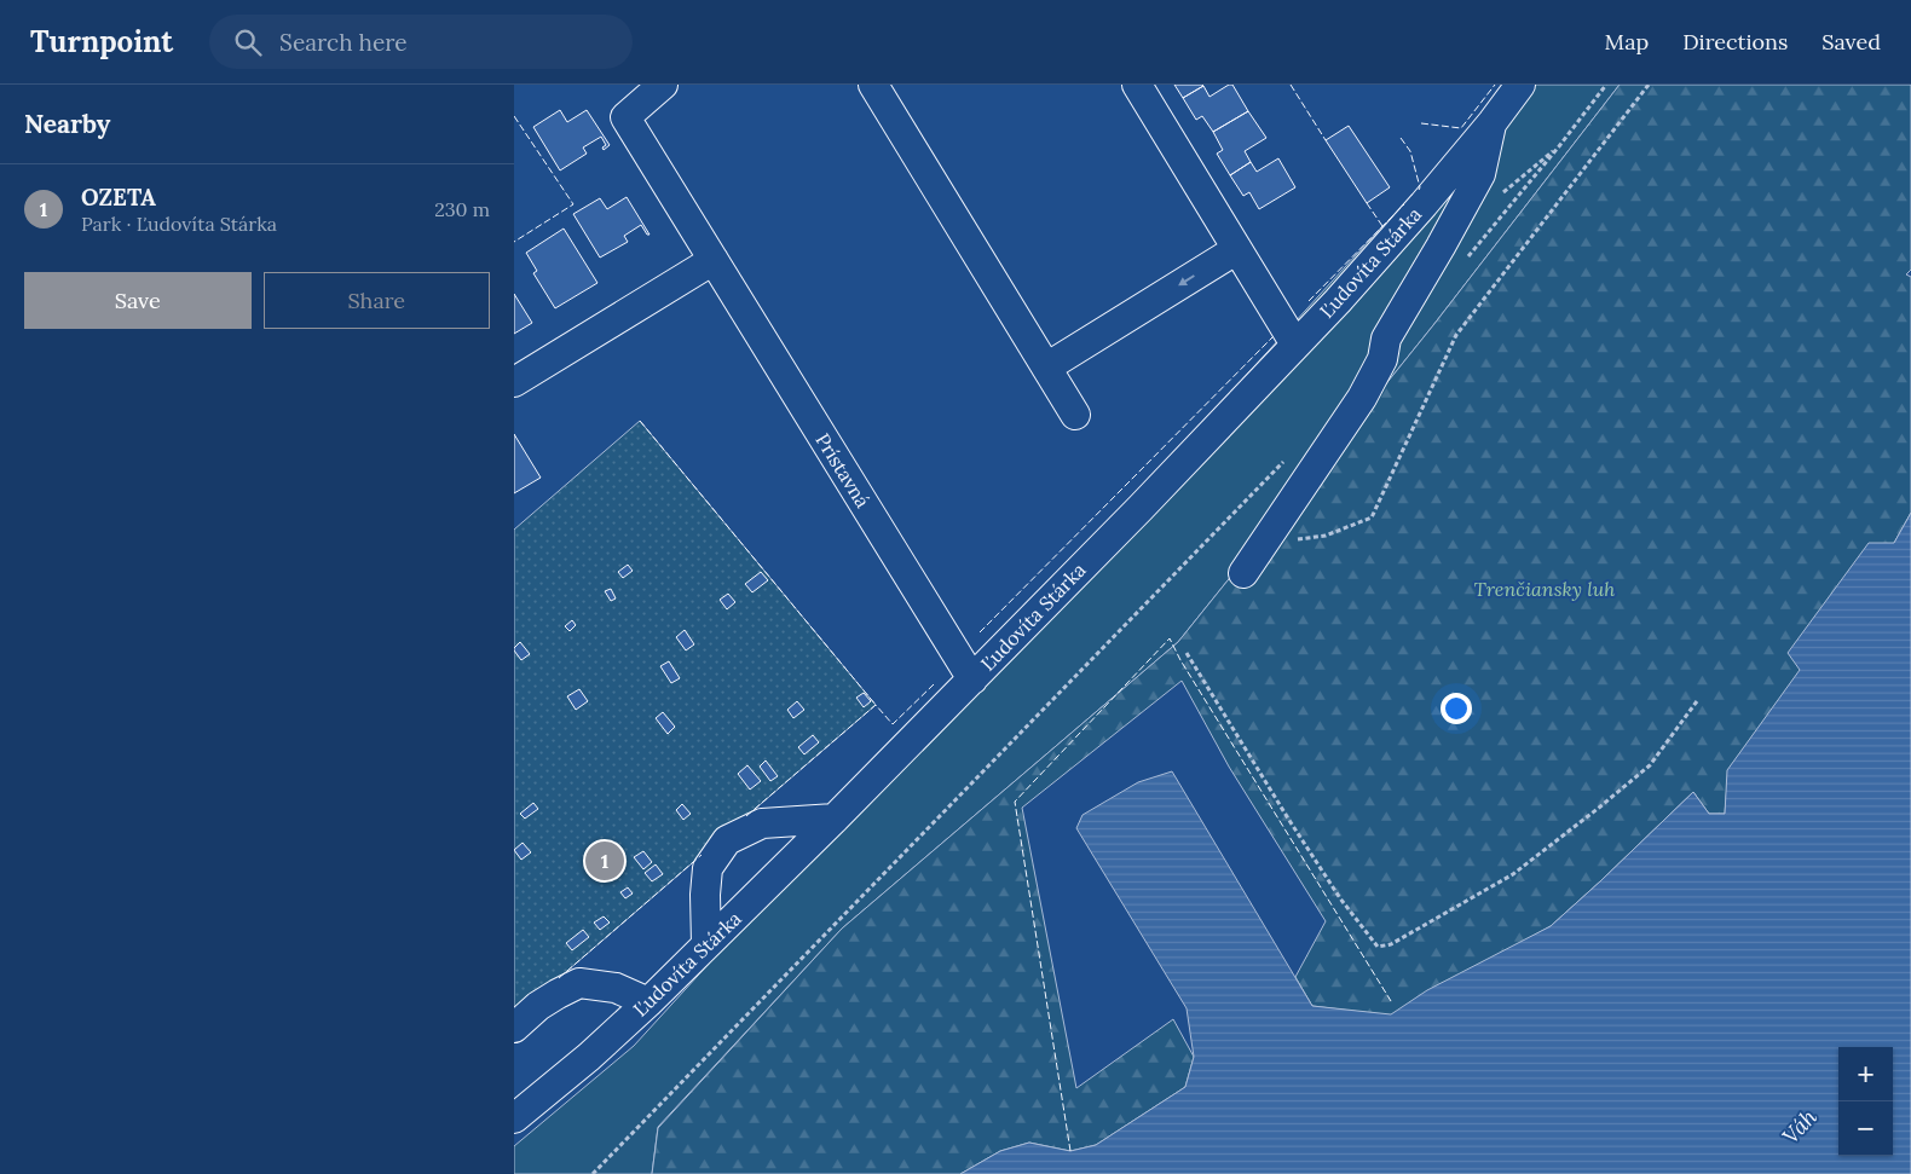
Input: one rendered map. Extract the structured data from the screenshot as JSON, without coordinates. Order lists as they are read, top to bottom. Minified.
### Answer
{"streets":{"street":["Ľudovíta Stárka","Prístavná"]},"crossings":[["Ľudovíta Stárka","Prístavná"]],"water":["Váh"],"parks":["Trenčiansky luh"],"page":{"header":"Turnpoint","search":"Search here","nav":["Map","Directions","Saved"],"heading":"Nearby","list":[{"mark":"1","name":"OZETA","note":"Park · Ľudovíta Stárka","value":"230 m"}],"buttons":["Save","Share"],"pins":"1","map_buttons":["+","−"]}}
